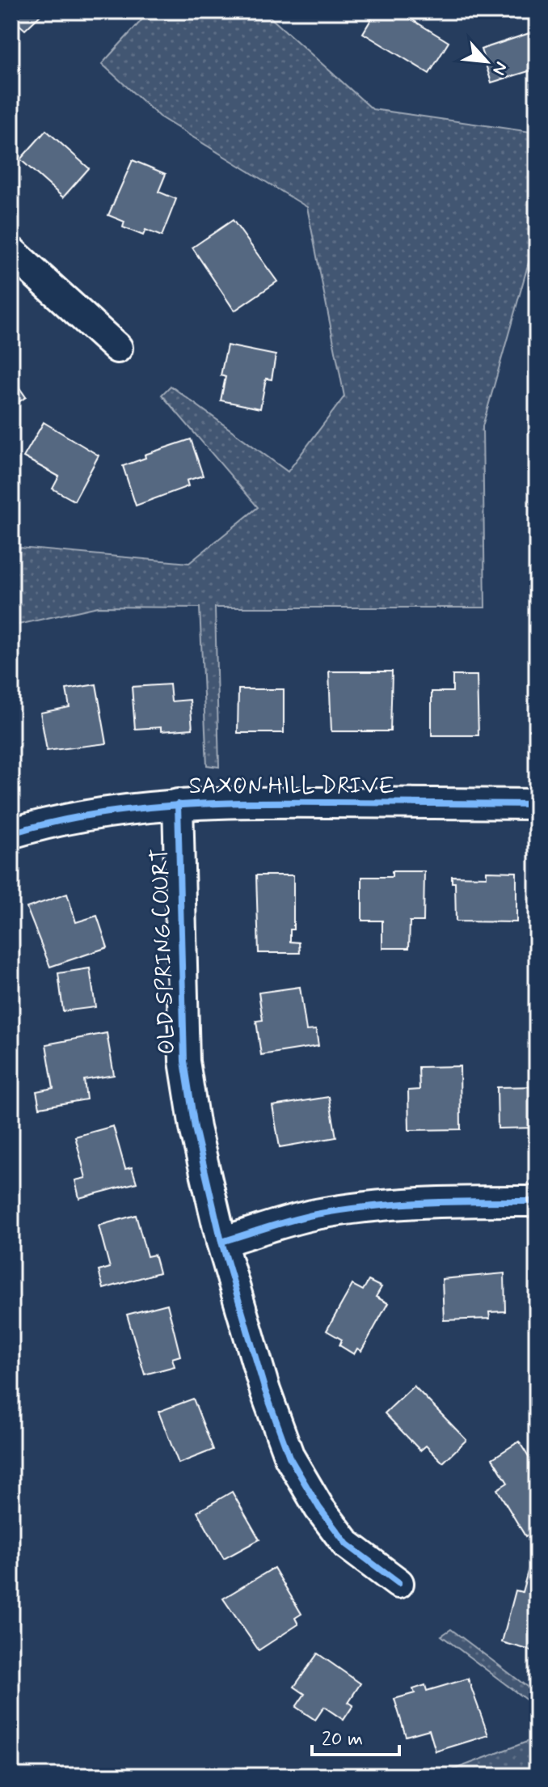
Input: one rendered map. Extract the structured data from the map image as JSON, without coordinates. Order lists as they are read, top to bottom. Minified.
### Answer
{"streets":{"street":["SAXON HILL DRIVE","OLD SPRING COURT"]},"crossings":[["SAXON HILL DRIVE","OLD SPRING COURT"]],"scale_bar":"20 m","north":"bottom right"}
